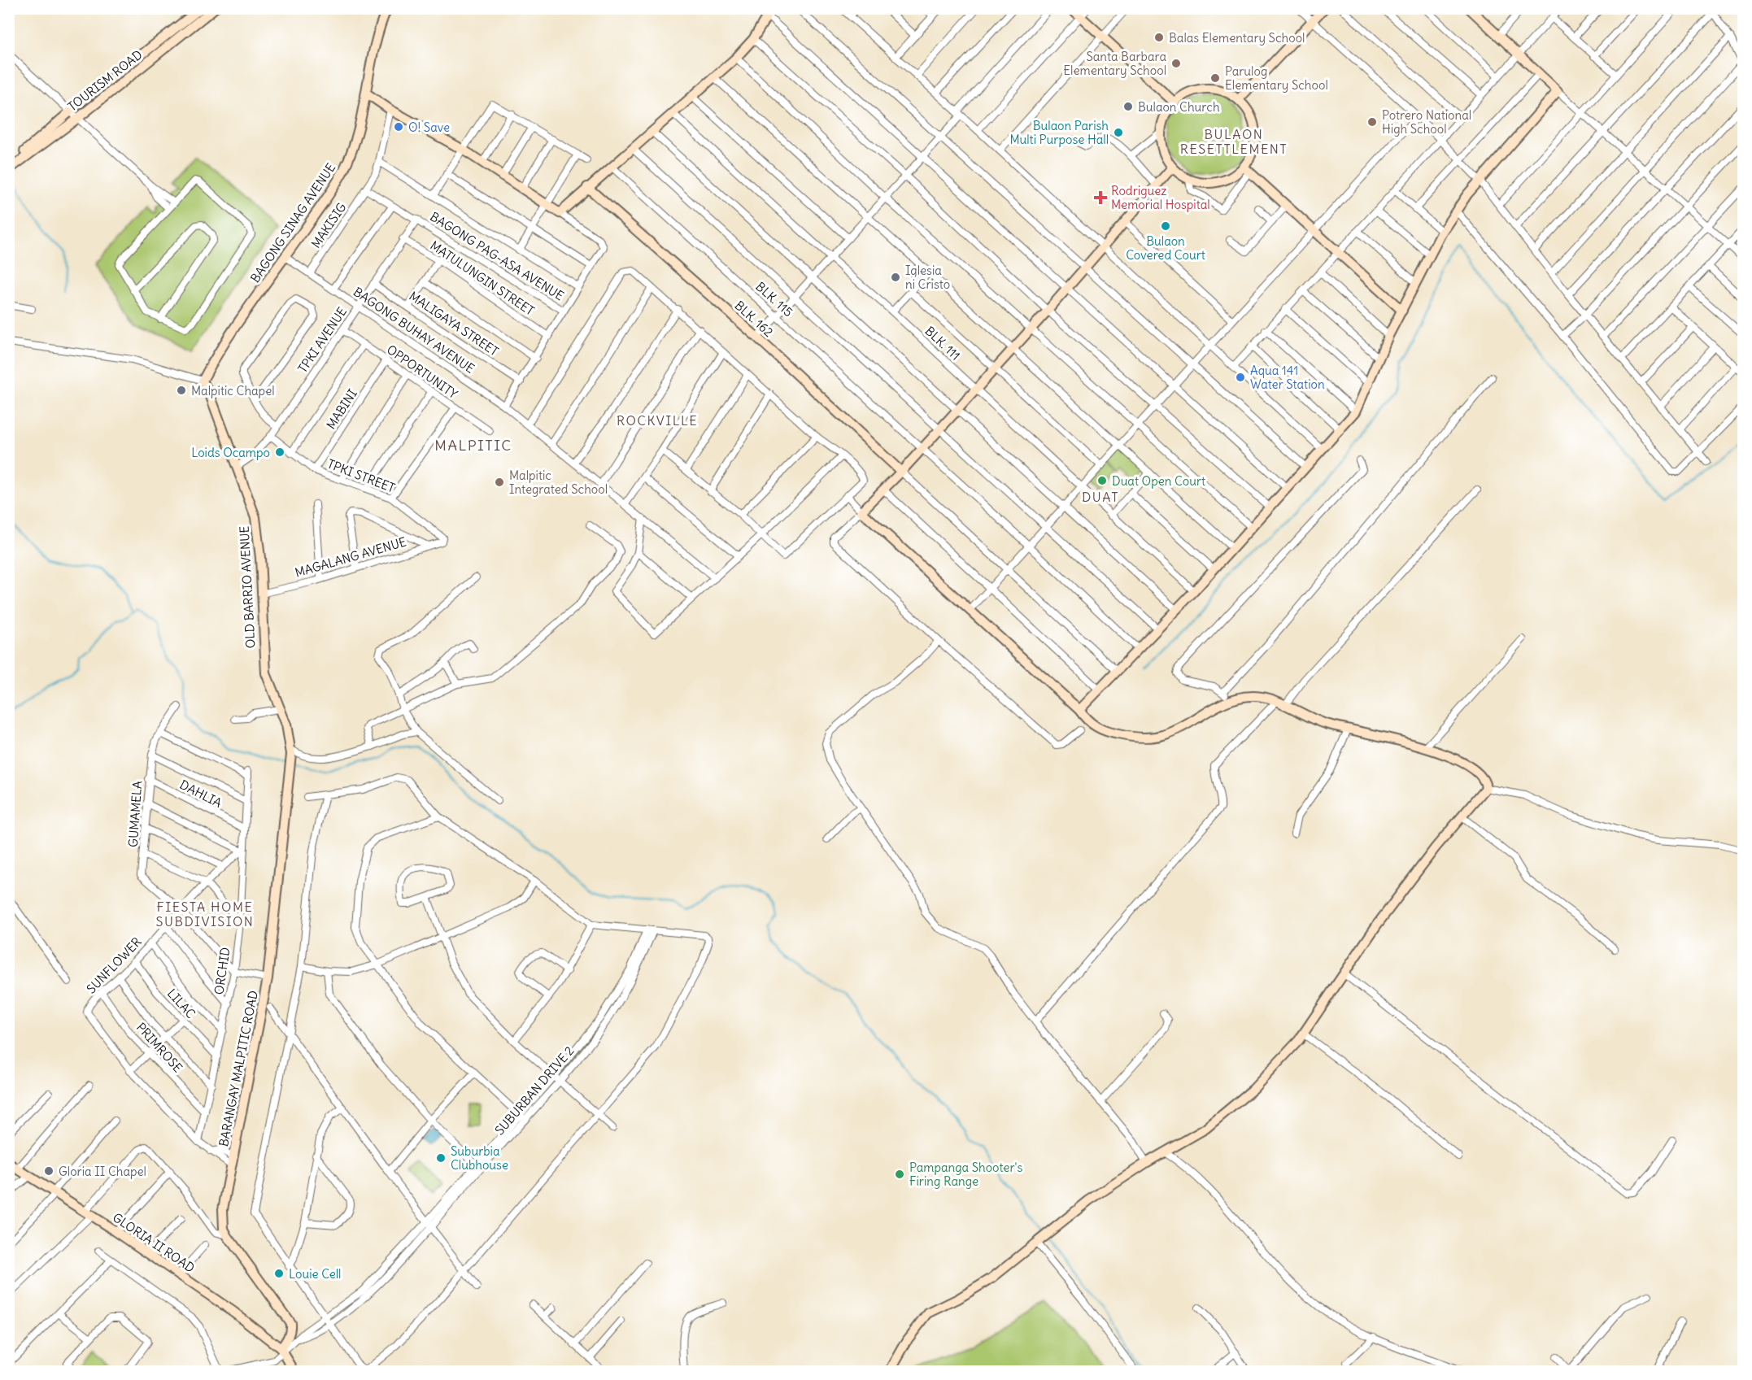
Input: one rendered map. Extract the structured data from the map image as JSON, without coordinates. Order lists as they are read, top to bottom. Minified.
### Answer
{"streets":{"street":["TOURISM ROAD","BAGONG SINAG AVENUE","MAKISIG","BAGONG PAG-ASA AVENUE","MATULUNGIN STREET","BLK. 115","BLK. 162","MALIGAYA STREET","BAGONG BUHAY AVENUE","TPKI AVENUE","BLK. 111","OPPORTUNITY","MABINI","TPKI STREET","MAGALANG AVENUE","OLD BARRIO AVENUE","DAHLIA","GUMAMELA","SUNFLOWER","ORCHID","LILAC","PRIMROSE","BARANGAY MALPITIC ROAD","SUBURBAN DRIVE 2","GLORIA II ROAD"]},"crossings":[["BAGONG SINAG AVENUE","BAGONG BUHAY AVENUE"],["BAGONG SINAG AVENUE","OLD BARRIO AVENUE"],["MAKISIG","BAGONG PAG-ASA AVENUE"],["MAKISIG","BAGONG BUHAY AVENUE"],["BAGONG PAG-ASA AVENUE","TPKI AVENUE"],["MATULUNGIN STREET","TPKI AVENUE"],["MALIGAYA STREET","TPKI AVENUE"],["BAGONG BUHAY AVENUE","TPKI AVENUE"],["TPKI AVENUE","OPPORTUNITY"],["TPKI AVENUE","TPKI STREET"],["TPKI AVENUE","OLD BARRIO AVENUE"],["OPPORTUNITY","MABINI"],["MABINI","TPKI STREET"],["TPKI STREET","MAGALANG AVENUE"],["MAGALANG AVENUE","OLD BARRIO AVENUE"],["OLD BARRIO AVENUE","BARANGAY MALPITIC ROAD"],["DAHLIA","GUMAMELA"],["DAHLIA","ORCHID"],["GUMAMELA","SUNFLOWER"],["GUMAMELA","ORCHID"],["SUNFLOWER","ORCHID"],["SUNFLOWER","LILAC"],["SUNFLOWER","PRIMROSE"],["ORCHID","LILAC"],["ORCHID","PRIMROSE"],["BARANGAY MALPITIC ROAD","SUBURBAN DRIVE 2"],["BARANGAY MALPITIC ROAD","GLORIA II ROAD"],["SUBURBAN DRIVE 2","GLORIA II ROAD"]],"districts":["BULAON RESETTLEMENT","ROCKVILLE","MALPITIC","DUAT","FIESTA HOME SUBDIVISION"],"places":{"other":["Balas Elementary School","Santa Barbara Elementary School","Parulog Elementary School","Bulaon Church","Potrero National High School","O! Save","Bulaon Parish Multi Purpose Hall","Bulaon Covered Court","Iglesia ni Cristo","Aqua 141 Water Station","Malpitic Chapel","Loids Ocampo","Duat Open Court","Malpitic Integrated School","Suburbia Clubhouse","Gloria II Chapel","Pampanga Shooter's Firing Range","Louie Cell"],"health":["Rodriguez Memorial Hospital"]}}
